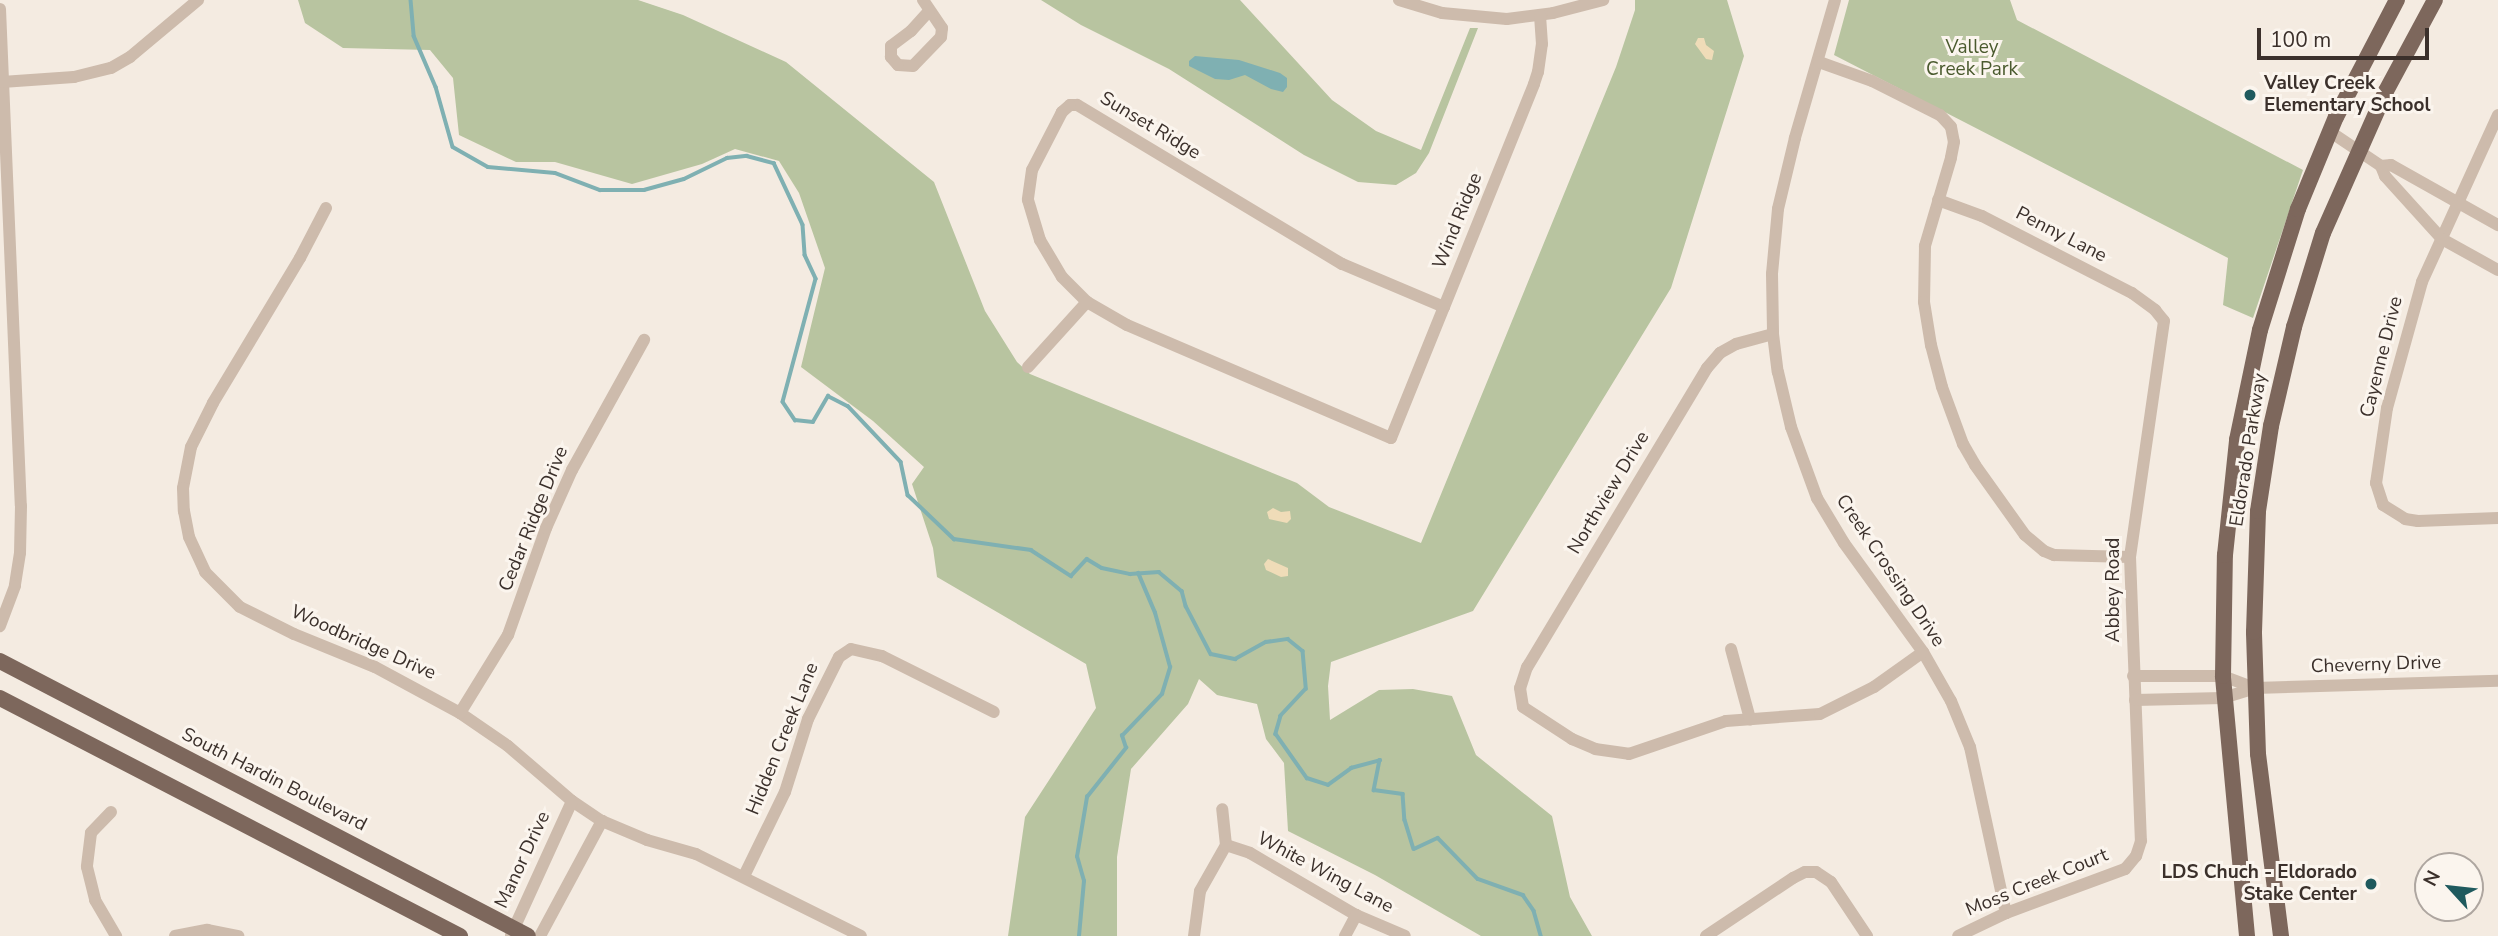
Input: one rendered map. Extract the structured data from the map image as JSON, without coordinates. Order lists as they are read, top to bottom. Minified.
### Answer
{"streets":{"main road":["Eldorado Parkway","South Hardin Boulevard"],"street":["Sunset Ridge","Wind Ridge","Penny Lane","Cayenne Drive","Northview Drive","Cedar Ridge Drive","Creek Crossing Drive","Abbey Road","Woodbridge Drive","Cheverny Drive","Hidden Creek Lane","Manor Drive","White Wing Lane","Moss Creek Court"]},"crossings":[["Sunset Ridge","Wind Ridge"],["Penny Lane","Abbey Road"],["Eldorado Parkway","Cheverny Drive"],["Northview Drive","Creek Crossing Drive"],["Cedar Ridge Drive","Woodbridge Drive"],["Creek Crossing Drive","Moss Creek Court"],["Abbey Road","Cheverny Drive"],["Abbey Road","Moss Creek Court"],["Woodbridge Drive","Hidden Creek Lane"],["Woodbridge Drive","Manor Drive"],["South Hardin Boulevard","Manor Drive"]],"parks":["Valley Creek Park"],"places":["Valley Creek Elementary School","LDS Chuch - Eldorado Stake Center"],"scale_bar":"100 m","north":"top left"}
